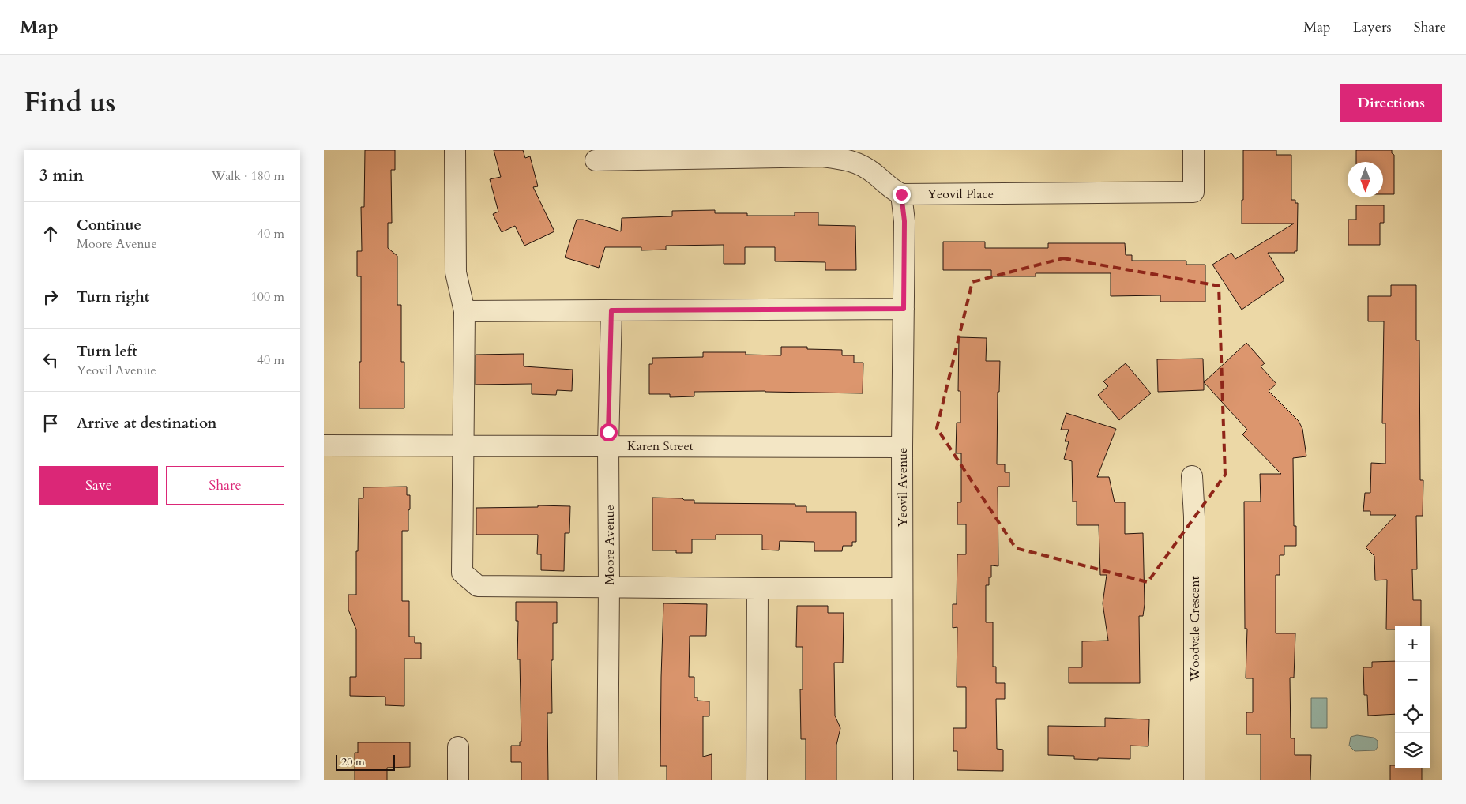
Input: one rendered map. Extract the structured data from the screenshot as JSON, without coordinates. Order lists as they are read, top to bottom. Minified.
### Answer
{"streets":{"street":["Yeovil Place","Karen Street","Yeovil Avenue","Moore Avenue","Woodvale Crescent"]},"crossings":[["Yeovil Place","Yeovil Avenue"],["Karen Street","Yeovil Avenue"],["Karen Street","Moore Avenue"]],"scale_bar":"20 m","north":"bottom","page":{"header":"Map","nav":["Map","Layers","Share"],"title":"Find us","buttons":["Directions",["Save","Share"]],"heading":["3 min","Walk · 180 m"],"list":[["Continue","Moore Avenue","40 m"],["Turn right","100 m"],["Turn left","Yeovil Avenue","40 m"],"Arrive at destination"],"map_buttons":["+","−"],"scale":"20 m"}}
